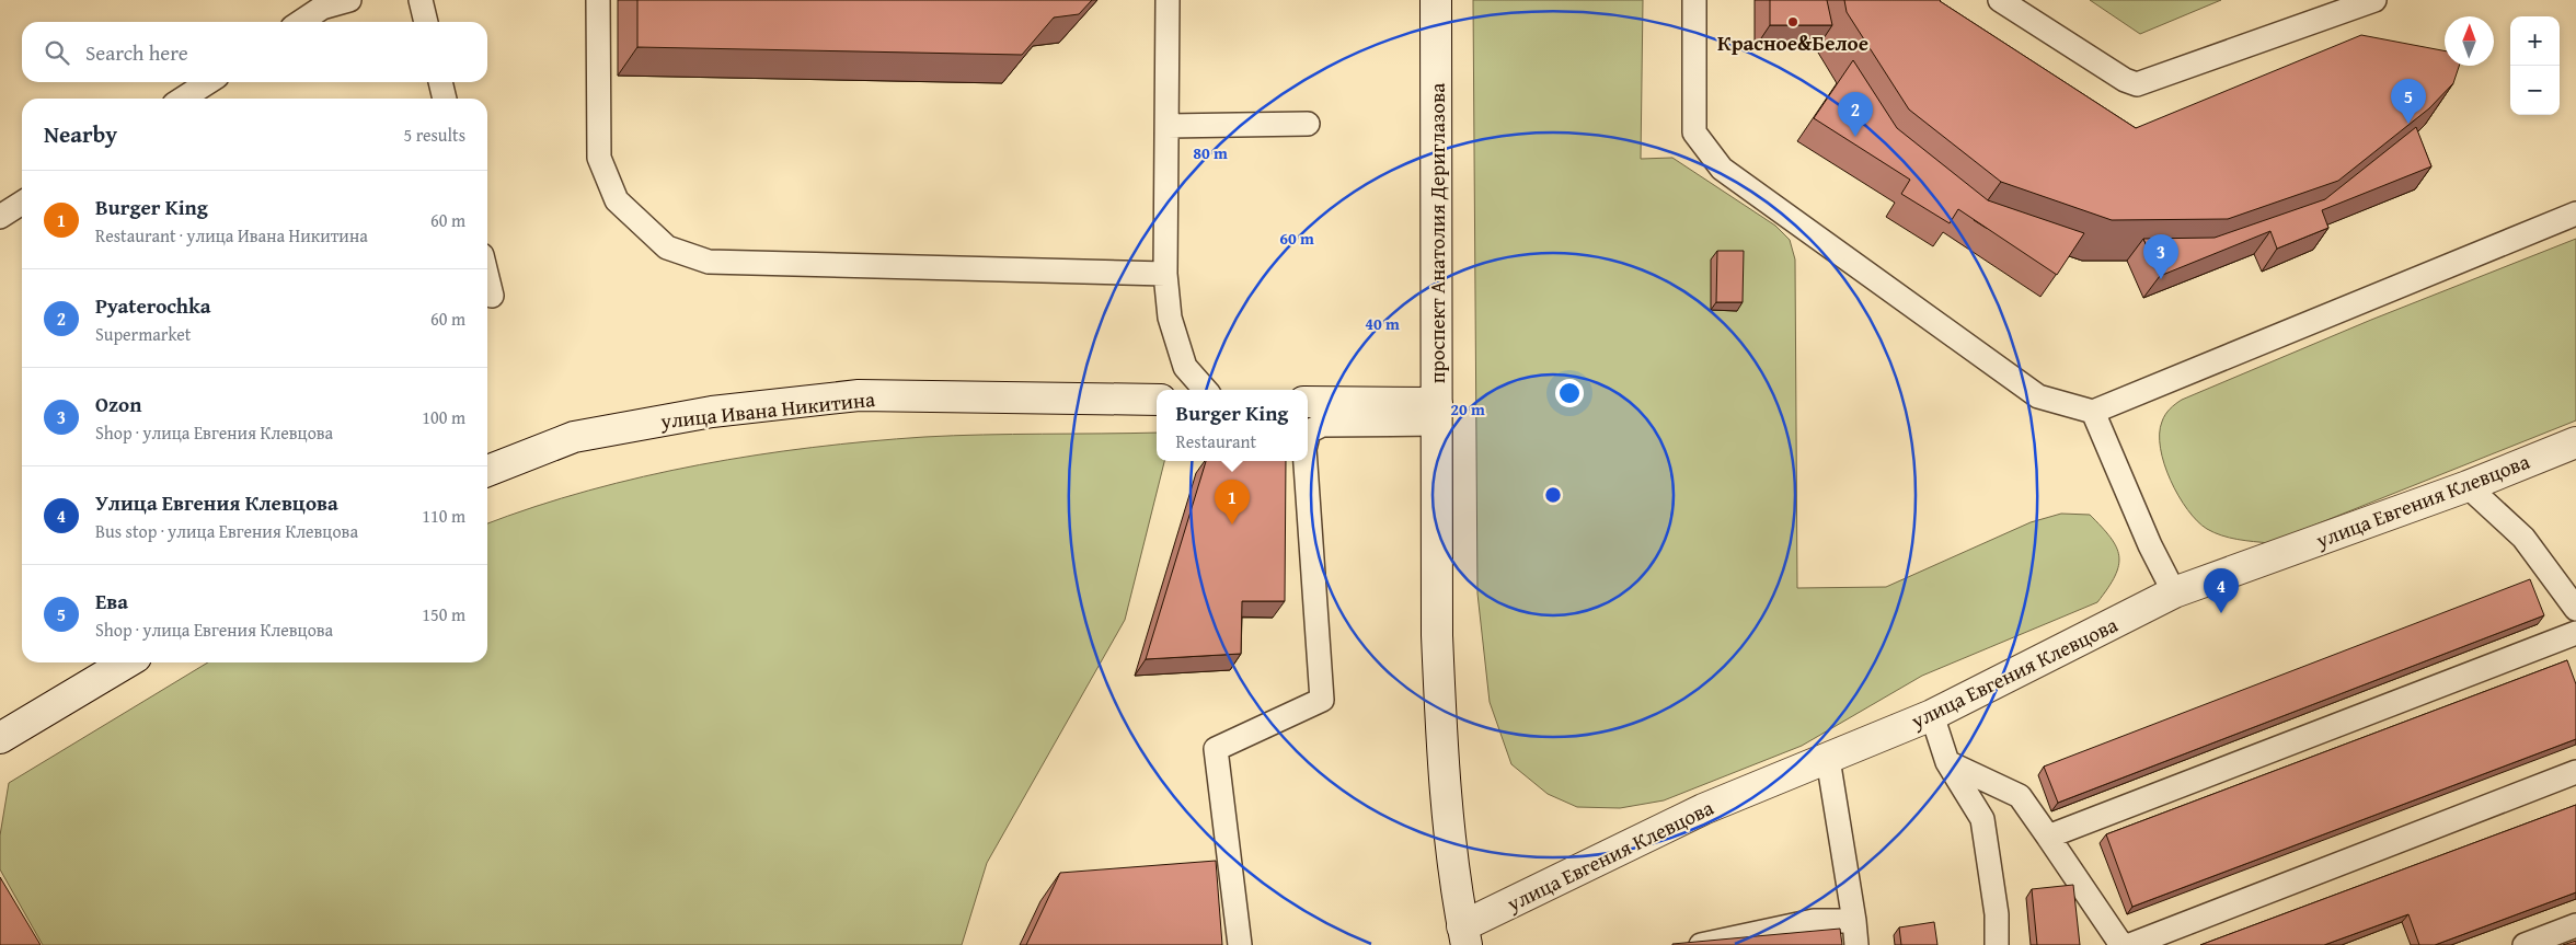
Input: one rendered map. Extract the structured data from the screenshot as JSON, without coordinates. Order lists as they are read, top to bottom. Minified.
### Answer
{"streets":{"main road":["проспект Анатолия Дериглазова","улица Ивана Никитина","улица Евгения Клевцова"]},"crossings":[["проспект Анатолия Дериглазова","улица Евгения Клевцова"]],"places":["Красное&Белое"],"north":"top","page":{"map_buttons":["+","−"],"search":"Search here","pins":["5","2","3","1","4"],"heading":["Nearby","5 results"],"list":[{"mark":"1","name":"Burger King","note":"Restaurant · улица Ивана Никитина","value":"60 m"},{"mark":"2","name":"Pyaterochka","note":"Supermarket","value":"60 m"},{"mark":"3","name":"Ozon","note":"Shop · улица Евгения Клевцова","value":"100 m"},{"mark":"4","name":"Улица Евгения Клевцова","note":"Bus stop · улица Евгения Клевцова","value":"110 m"},{"mark":"5","name":"Ева","note":"Shop · улица Евгения Клевцова","value":"150 m"}],"popup":["Burger King","Restaurant"]},"rings":["80 m","60 m","40 m","20 m"]}
